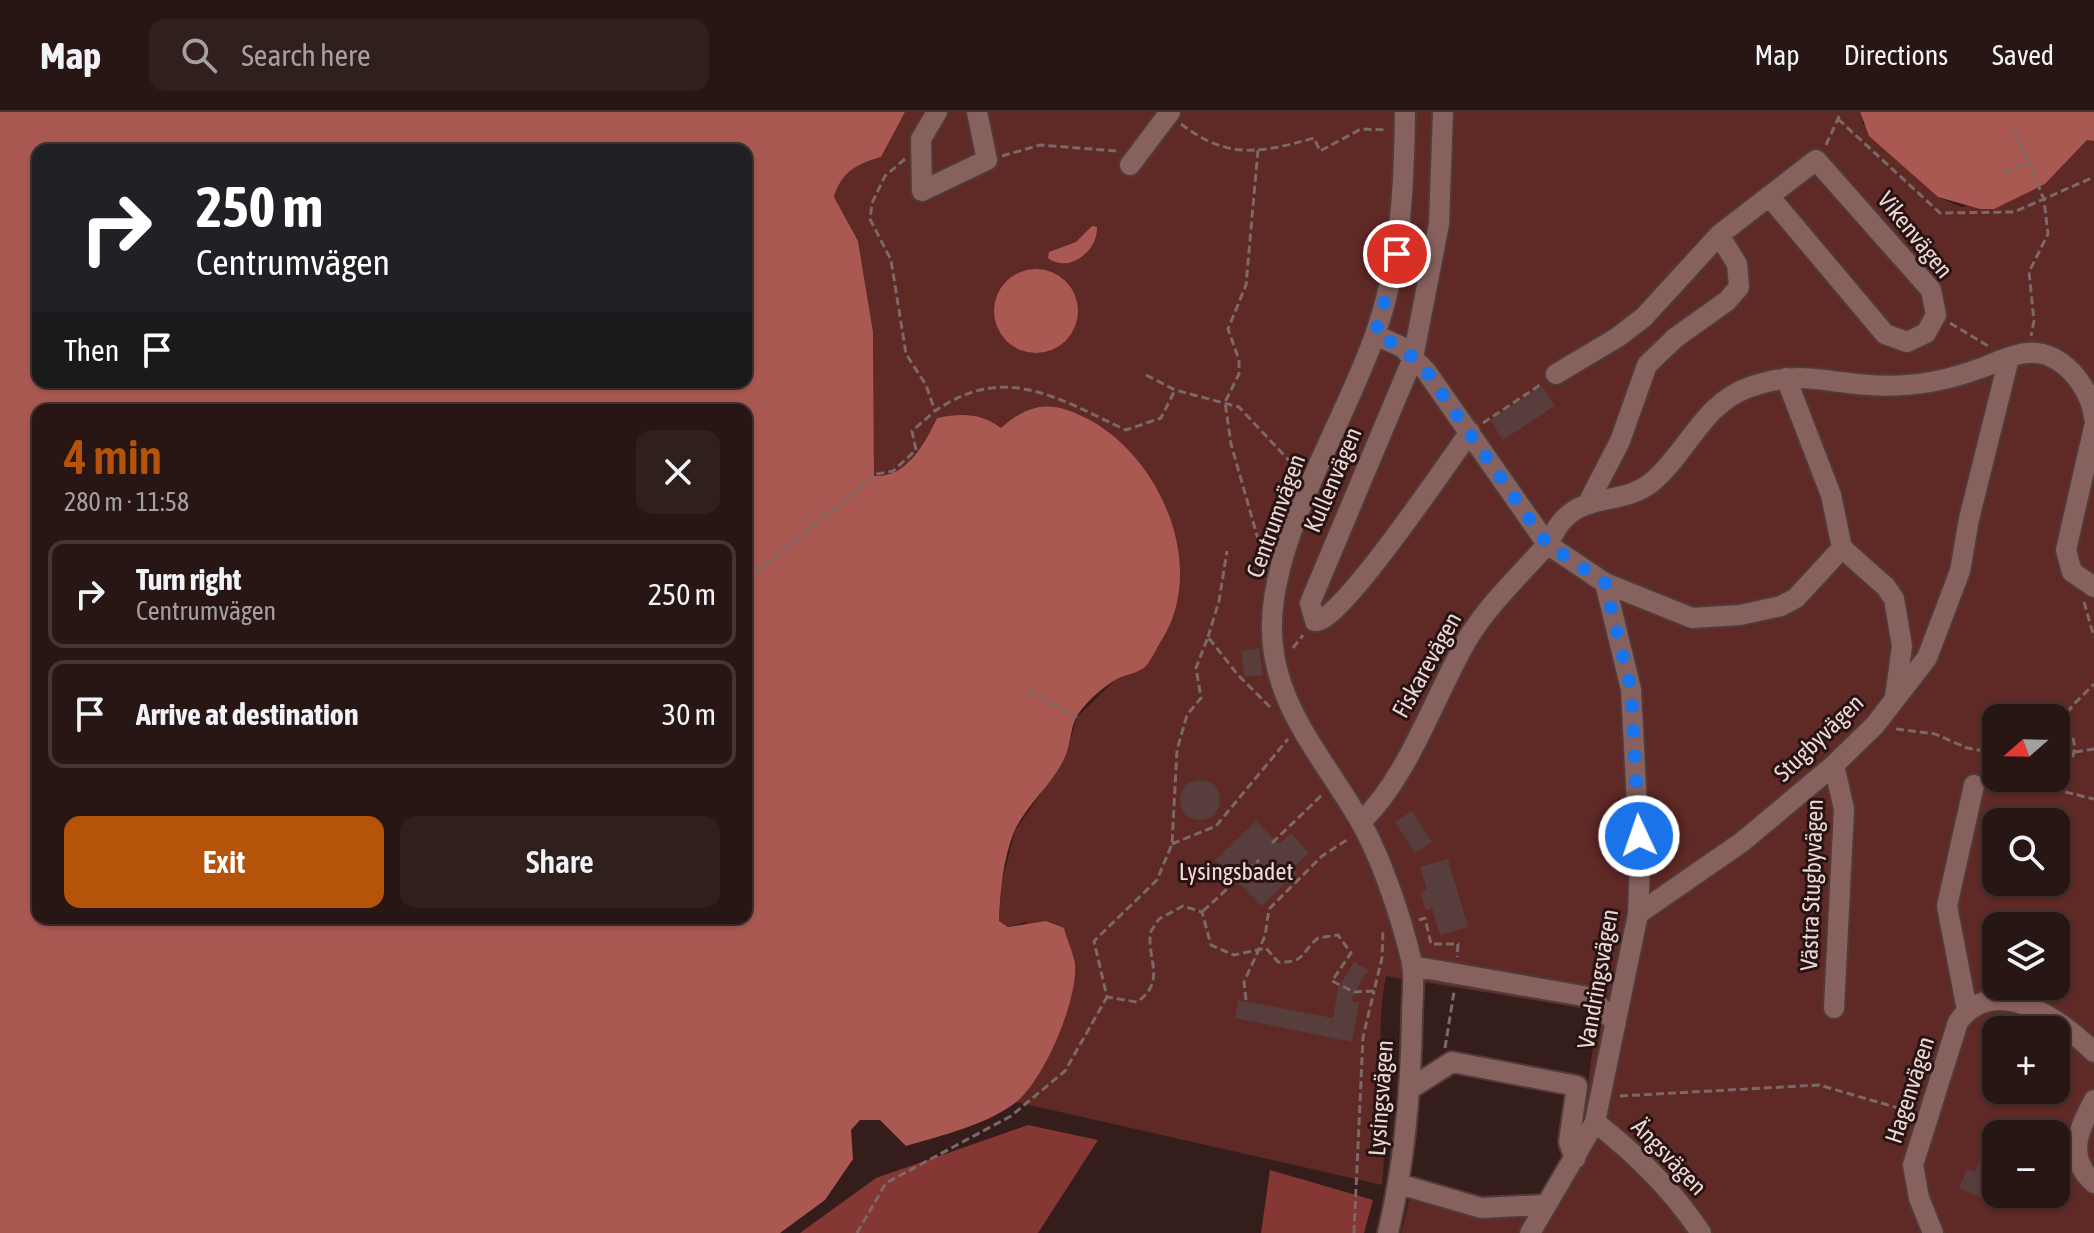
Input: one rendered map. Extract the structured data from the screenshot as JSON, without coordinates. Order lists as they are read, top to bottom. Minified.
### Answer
{"streets":{"street":["Vikenvägen","Kullenvägen","Centrumvägen","Fiskarevägen","Stugbyvägen","Västra Stugbyvägen","Vandringsvägen","Hagenvägen","Lysingsvägen","Ängsvägen"]},"crossings":[["Centrumvägen","Fiskarevägen"],["Centrumvägen","Lysingsvägen"],["Fiskarevägen","Stugbyvägen"],["Stugbyvägen","Västra Stugbyvägen"],["Stugbyvägen","Vandringsvägen"],["Vandringsvägen","Lysingsvägen"],["Vandringsvägen","Ängsvägen"]],"parks":["Lysingsbadet"],"north":"left","page":{"header":"Map","search":"Search here","nav":["Map","Directions","Saved"],"turn":["250 m","Centrumvägen"],"then":"Then","heading":["4 min","280 m · 11:58"],"list":[{"name":"Turn right","note":"Centrumvägen","value":"250 m"},{"name":"Arrive at destination","value":"30 m"}],"map_buttons":["+","−"],"buttons":["Exit","Share"]}}
